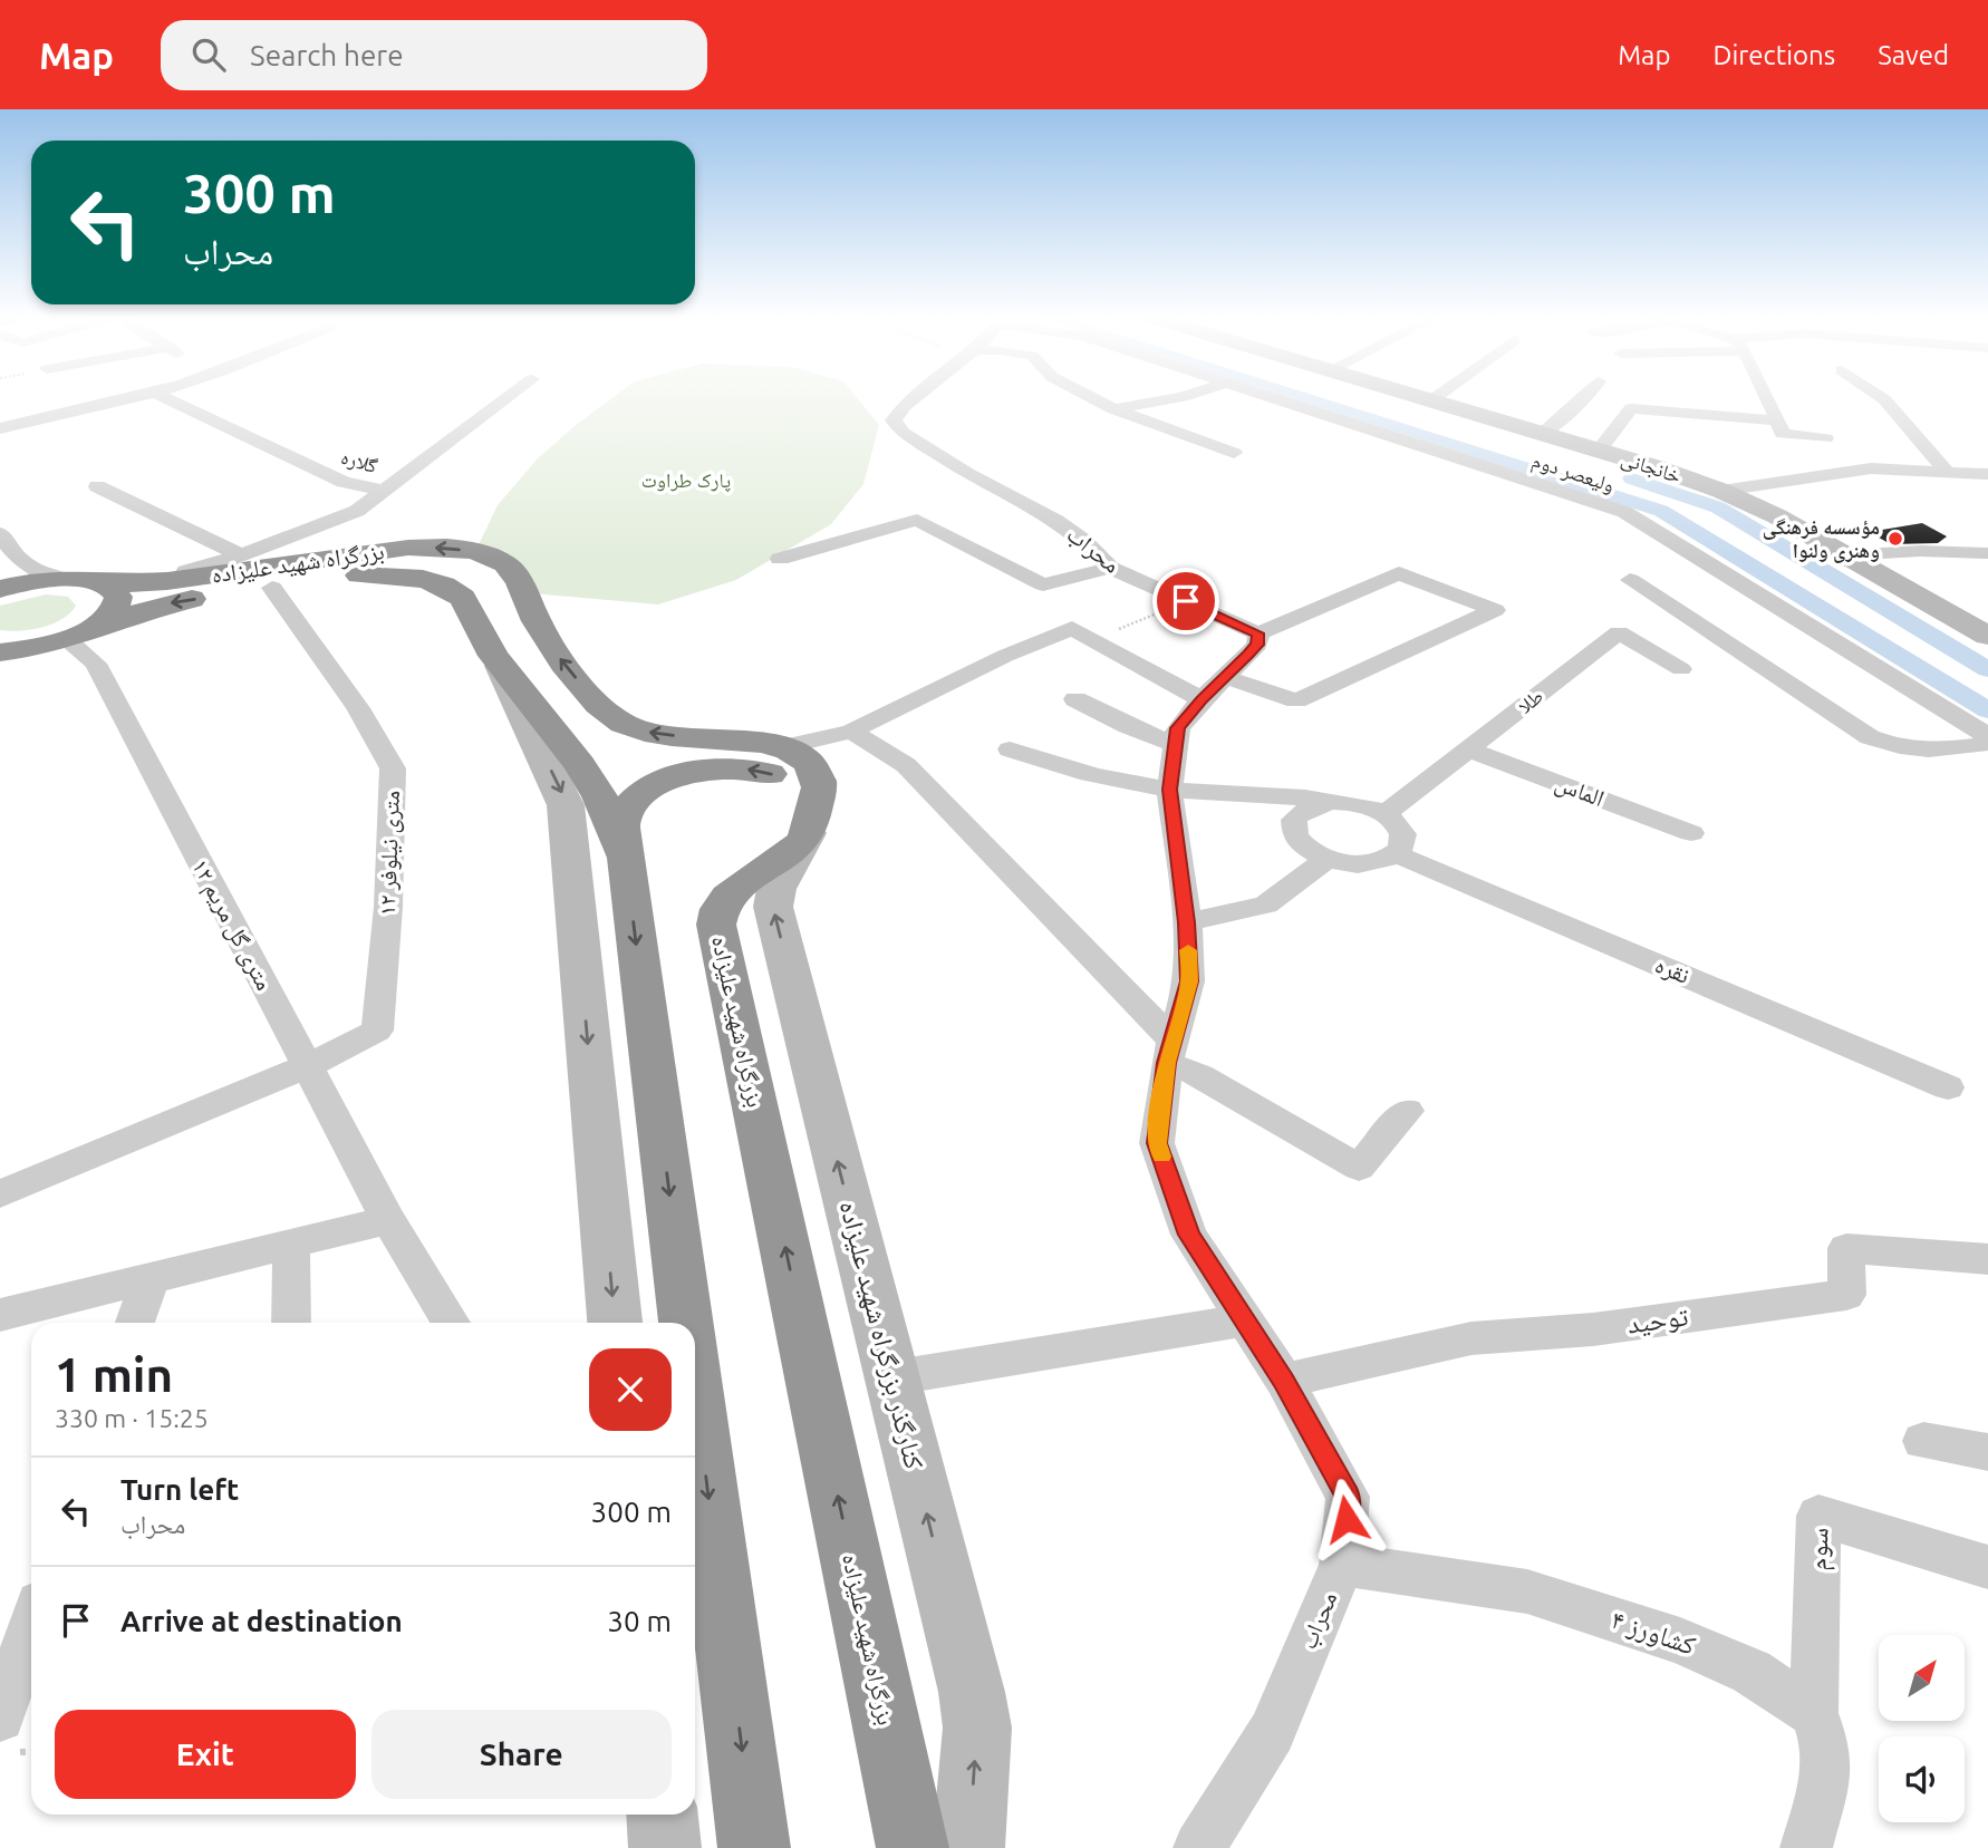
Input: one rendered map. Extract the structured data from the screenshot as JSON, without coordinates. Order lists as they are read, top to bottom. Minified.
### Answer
{"streets":{"highway":["بزرگراه شهید علیزاده"],"main road":["خانجانی","کنارگذر بزرگراه شهید علیزاده"],"street":["گلاره","ولیعصر دوم","محراب","طلا","الماس","۱۲ متری نیلوفر","۱۲ متری گل مریم","نقره","توحید","سوم","کشاورز ۴"]},"crossings":[["محراب","توحید"],["محراب","کشاورز ۴"],["بزرگراه شهید علیزاده","۱۲ متری نیلوفر"],["بزرگراه شهید علیزاده","۱۲ متری گل مریم"],["بزرگراه شهید علیزاده","کنارگذر بزرگراه شهید علیزاده"],["طلا","الماس"],["۱۲ متری نیلوفر","۱۲ متری گل مریم"],["سوم","کشاورز ۴"]],"parks":["پارک طراوت"],"places":["مؤسسه فرهنگی وهنری ولنوا"],"north":"top right","page":{"header":"Map","search":"Search here","nav":["Map","Directions","Saved"],"turn":["300 m","محراب"],"heading":["1 min","330 m · 15:25"],"list":[{"name":"Turn left","note":"محراب","value":"300 m"},{"name":"Arrive at destination","value":"30 m"}],"buttons":["Exit","Share"]}}
